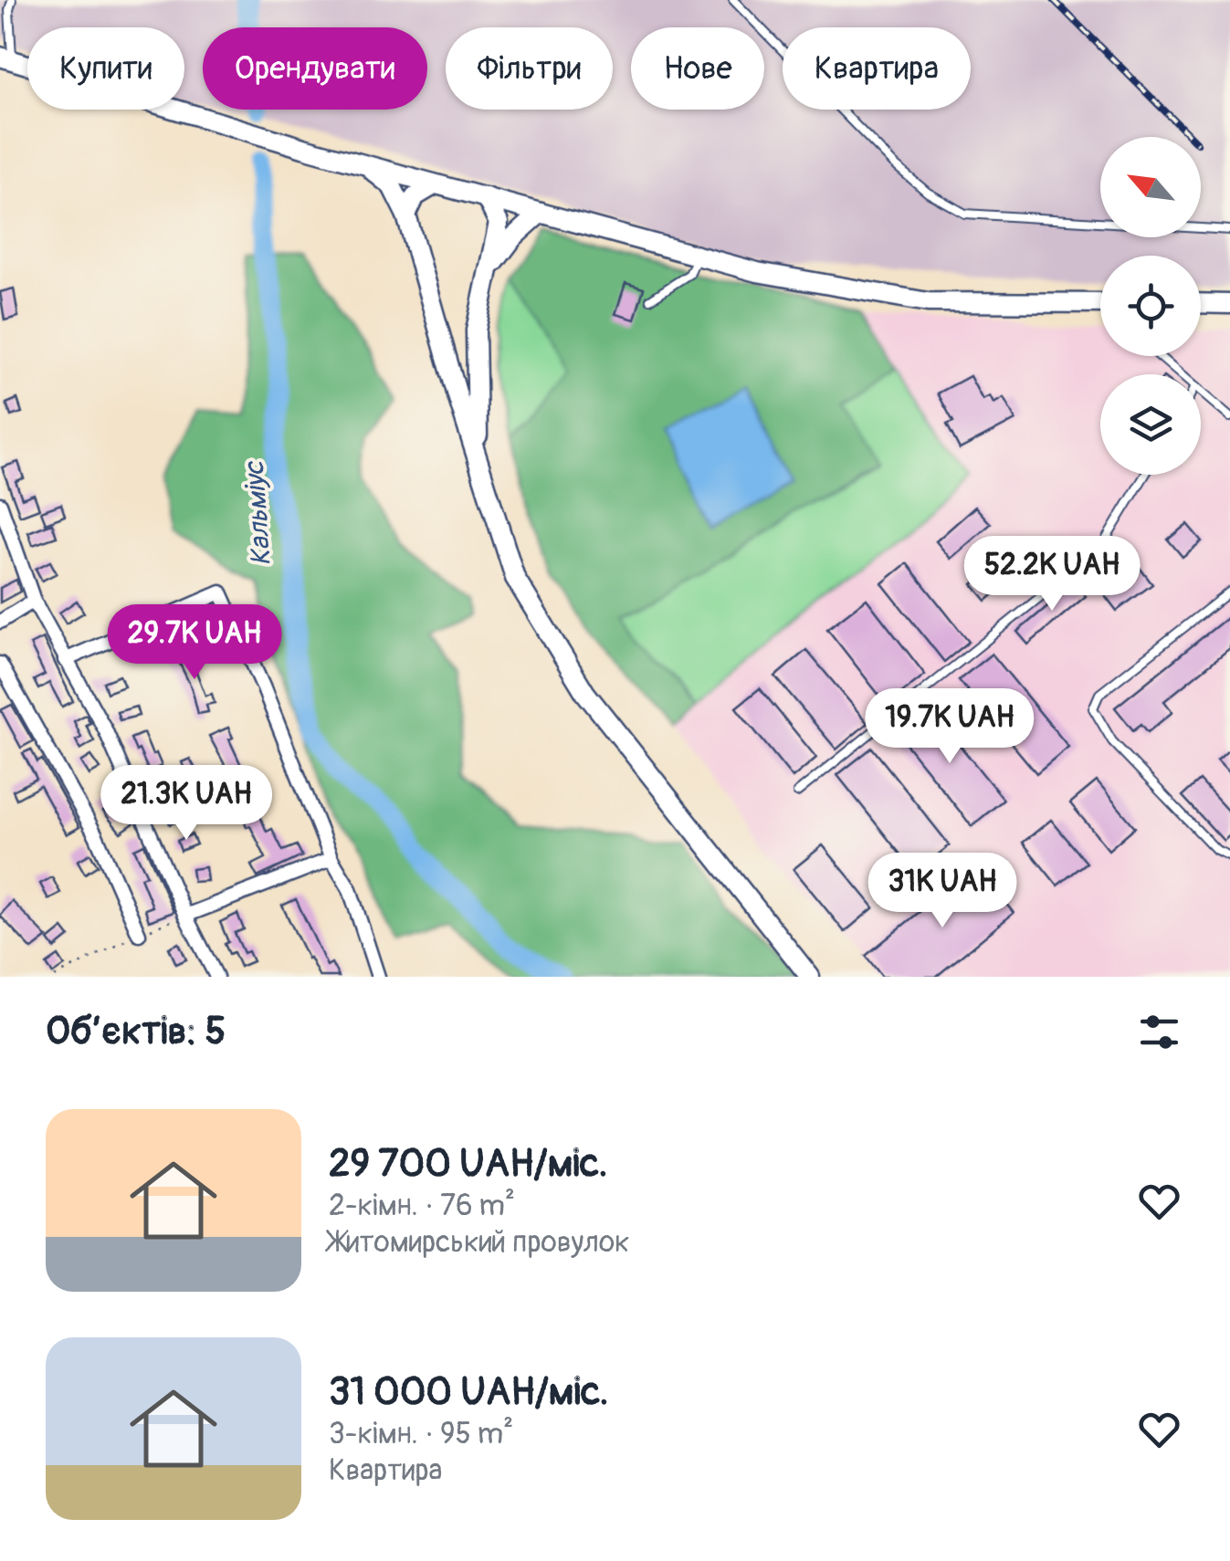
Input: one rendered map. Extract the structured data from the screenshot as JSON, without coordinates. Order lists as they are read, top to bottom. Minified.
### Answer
{"water":["Кальміус"],"north":"top left","page":{"chip":["Купити","Орендувати","Фільтри","Нове","Квартира"],"price":["52.2K UAH","29.7K UAH","19.7K UAH","21.3K UAH","31K UAH"],"heading":"Об’єктів: 5","list":[{"name":"29 700 UAH/міс.","note":"2-кімн. · 76 m² · Житомирський провулок"},{"name":"31 000 UAH/міс.","note":"3-кімн. · 95 m² · Квартира"}]}}
